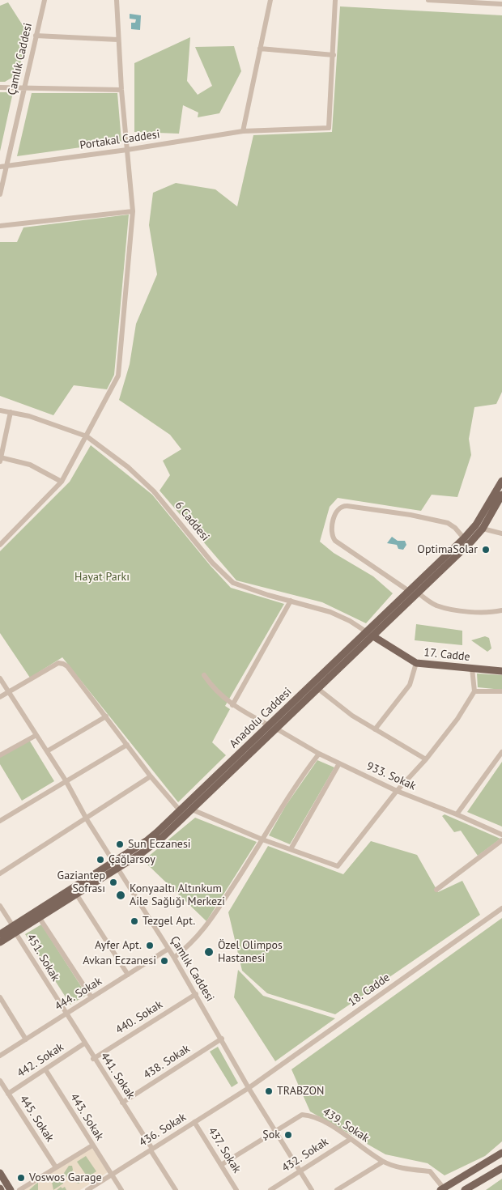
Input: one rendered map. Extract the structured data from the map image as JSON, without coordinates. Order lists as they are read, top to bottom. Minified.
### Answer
{"streets":{"main road":["17. Cadde","Anadolu Caddesi"],"street":["Çamlık Caddesi","Portakal Caddesi","6 Caddesi","933. Sokak","451. Sokak","18. Cadde","444. Sokak","440. Sokak","442. Sokak","438. Sokak","441. Sokak","443. Sokak","445. Sokak","439. Sokak","436. Sokak","437. Sokak","432. Sokak"]},"crossings":[["Çamlık Caddesi","Portakal Caddesi"],["Çamlık Caddesi","Anadolu Caddesi"],["Çamlık Caddesi","18. Cadde"],["Çamlık Caddesi","444. Sokak"],["Çamlık Caddesi","440. Sokak"],["Çamlık Caddesi","438. Sokak"],["Çamlık Caddesi","439. Sokak"],["Çamlık Caddesi","436. Sokak"],["Çamlık Caddesi","432. Sokak"],["6 Caddesi","17. Cadde"],["6 Caddesi","Anadolu Caddesi"],["17. Cadde","Anadolu Caddesi"],["Anadolu Caddesi","933. Sokak"],["Anadolu Caddesi","451. Sokak"],["451. Sokak","444. Sokak"],["451. Sokak","441. Sokak"],["18. Cadde","436. Sokak"],["444. Sokak","441. Sokak"],["440. Sokak","441. Sokak"],["442. Sokak","441. Sokak"],["442. Sokak","443. Sokak"],["442. Sokak","445. Sokak"],["438. Sokak","441. Sokak"],["441. Sokak","436. Sokak"],["443. Sokak","436. Sokak"],["439. Sokak","437. Sokak"],["439. Sokak","432. Sokak"],["436. Sokak","437. Sokak"]],"parks":["Hayat Parkı"],"places":["OptimaSolar","Sun Eczanesi","Çağlarsoy","Gaziantep Sofrası","Konyaaltı Altınkum Aile Sağlığı Merkezi","Tezgel Apt.","Ayfer Apt.","Özel Olimpos Hastanesi","Avkan Eczanesi","TRABZON","Şok","Voswos Garage"]}
